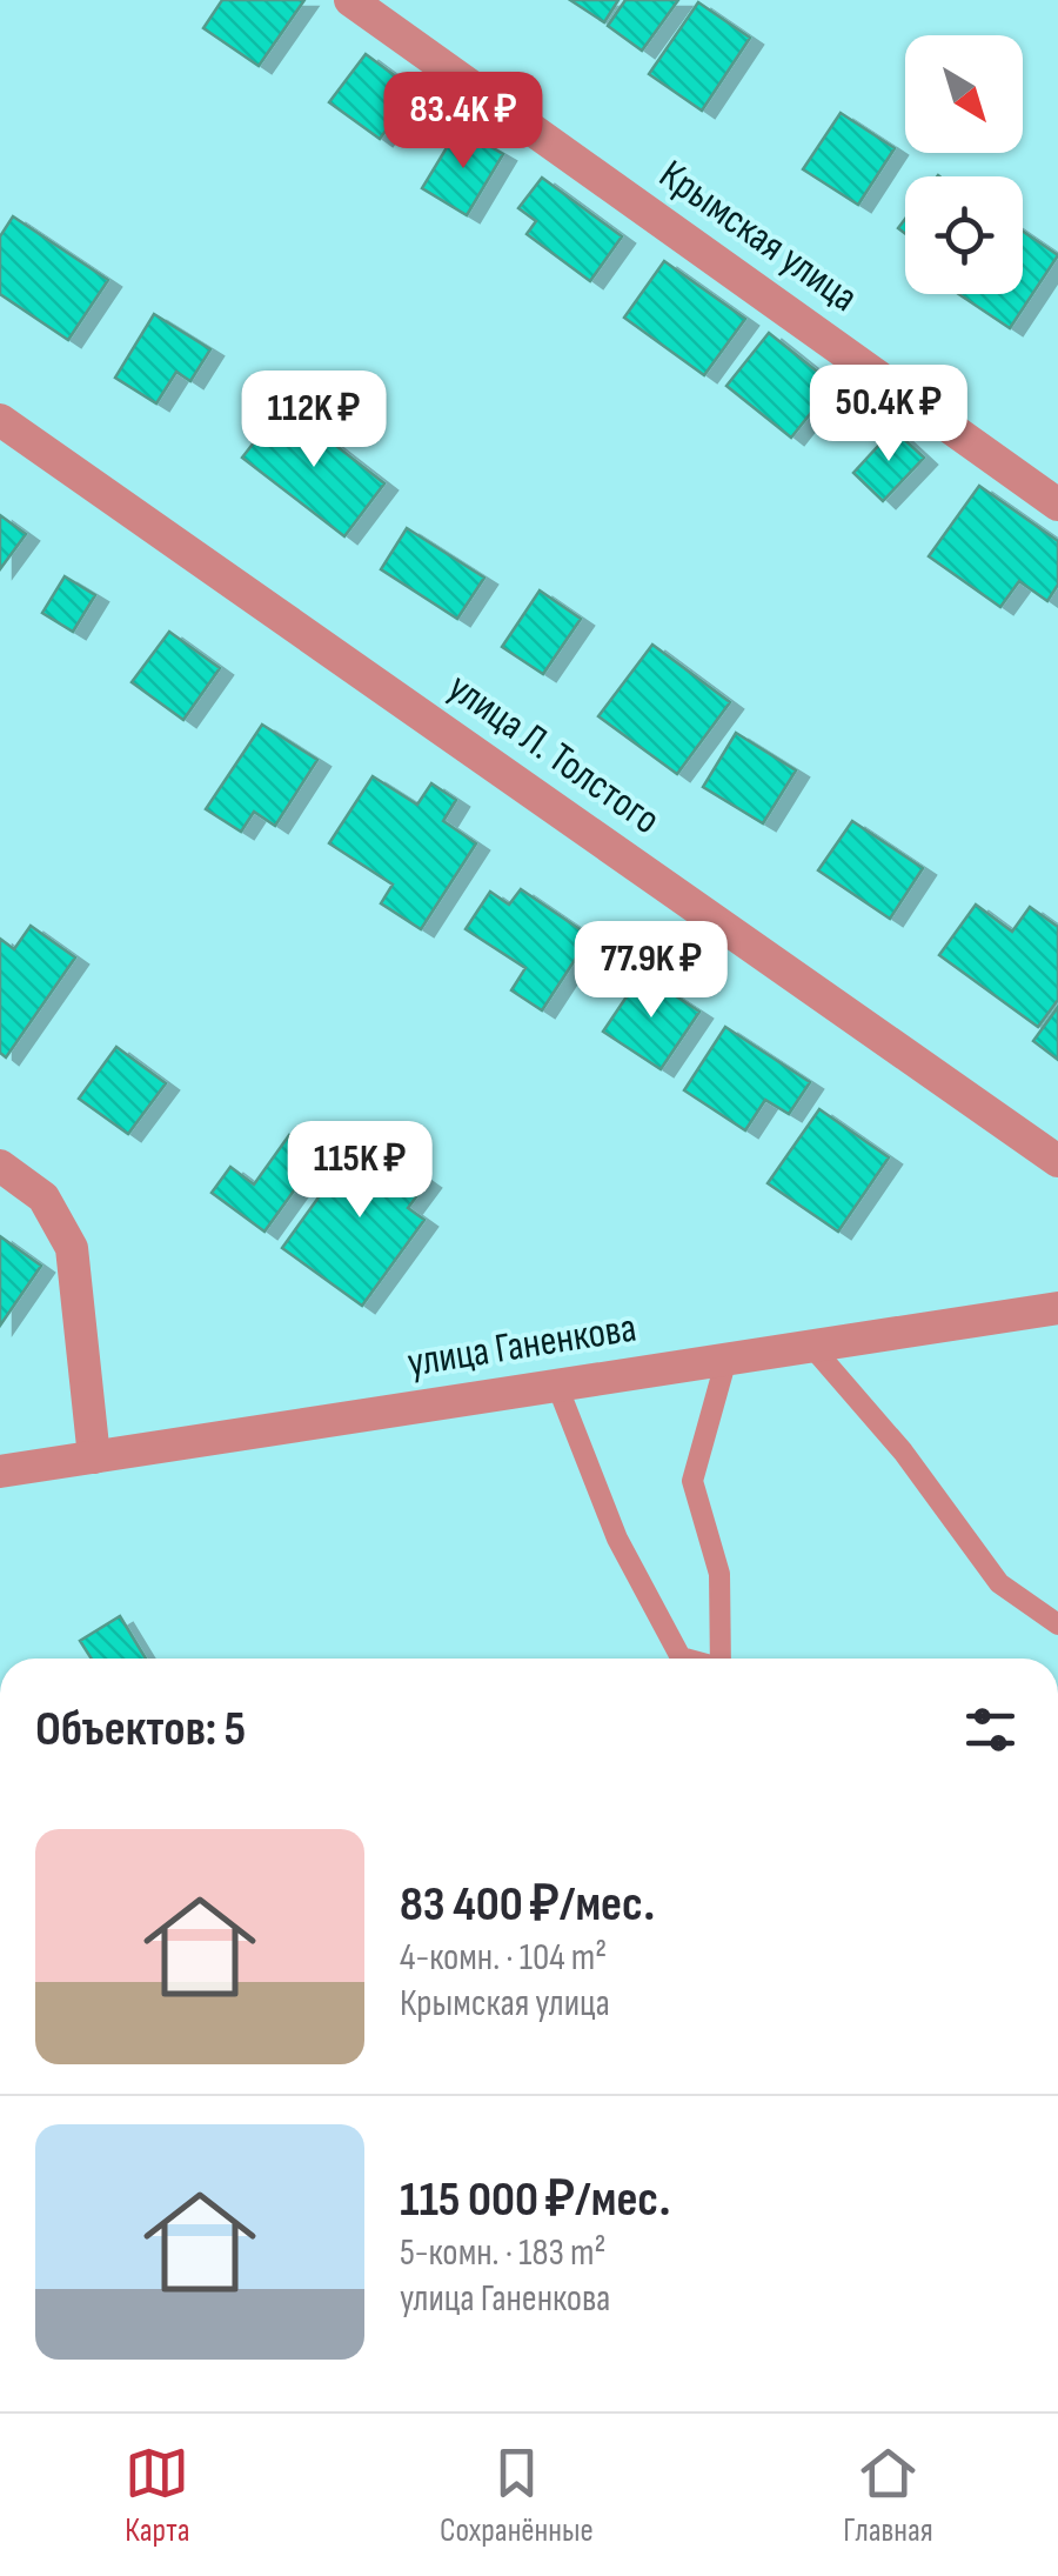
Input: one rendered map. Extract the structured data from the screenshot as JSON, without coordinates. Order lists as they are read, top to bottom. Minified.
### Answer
{"streets":{"street":["Крымская улица","улица Л. Толстого","улица Ганенкова"]},"north":"bottom right","page":{"price":["83.4K ₽","50.4K ₽","112K ₽","77.9K ₽","115K ₽"],"heading":"Объектов: 5","list":[{"name":"83 400 ₽/мес.","note":"4-комн. · 104 m² · Крымская улица"},{"name":"115 000 ₽/мес.","note":"5-комн. · 183 m² · улица Ганенкова"}],"tabs":["Карта","Сохранённые","Главная"]}}
